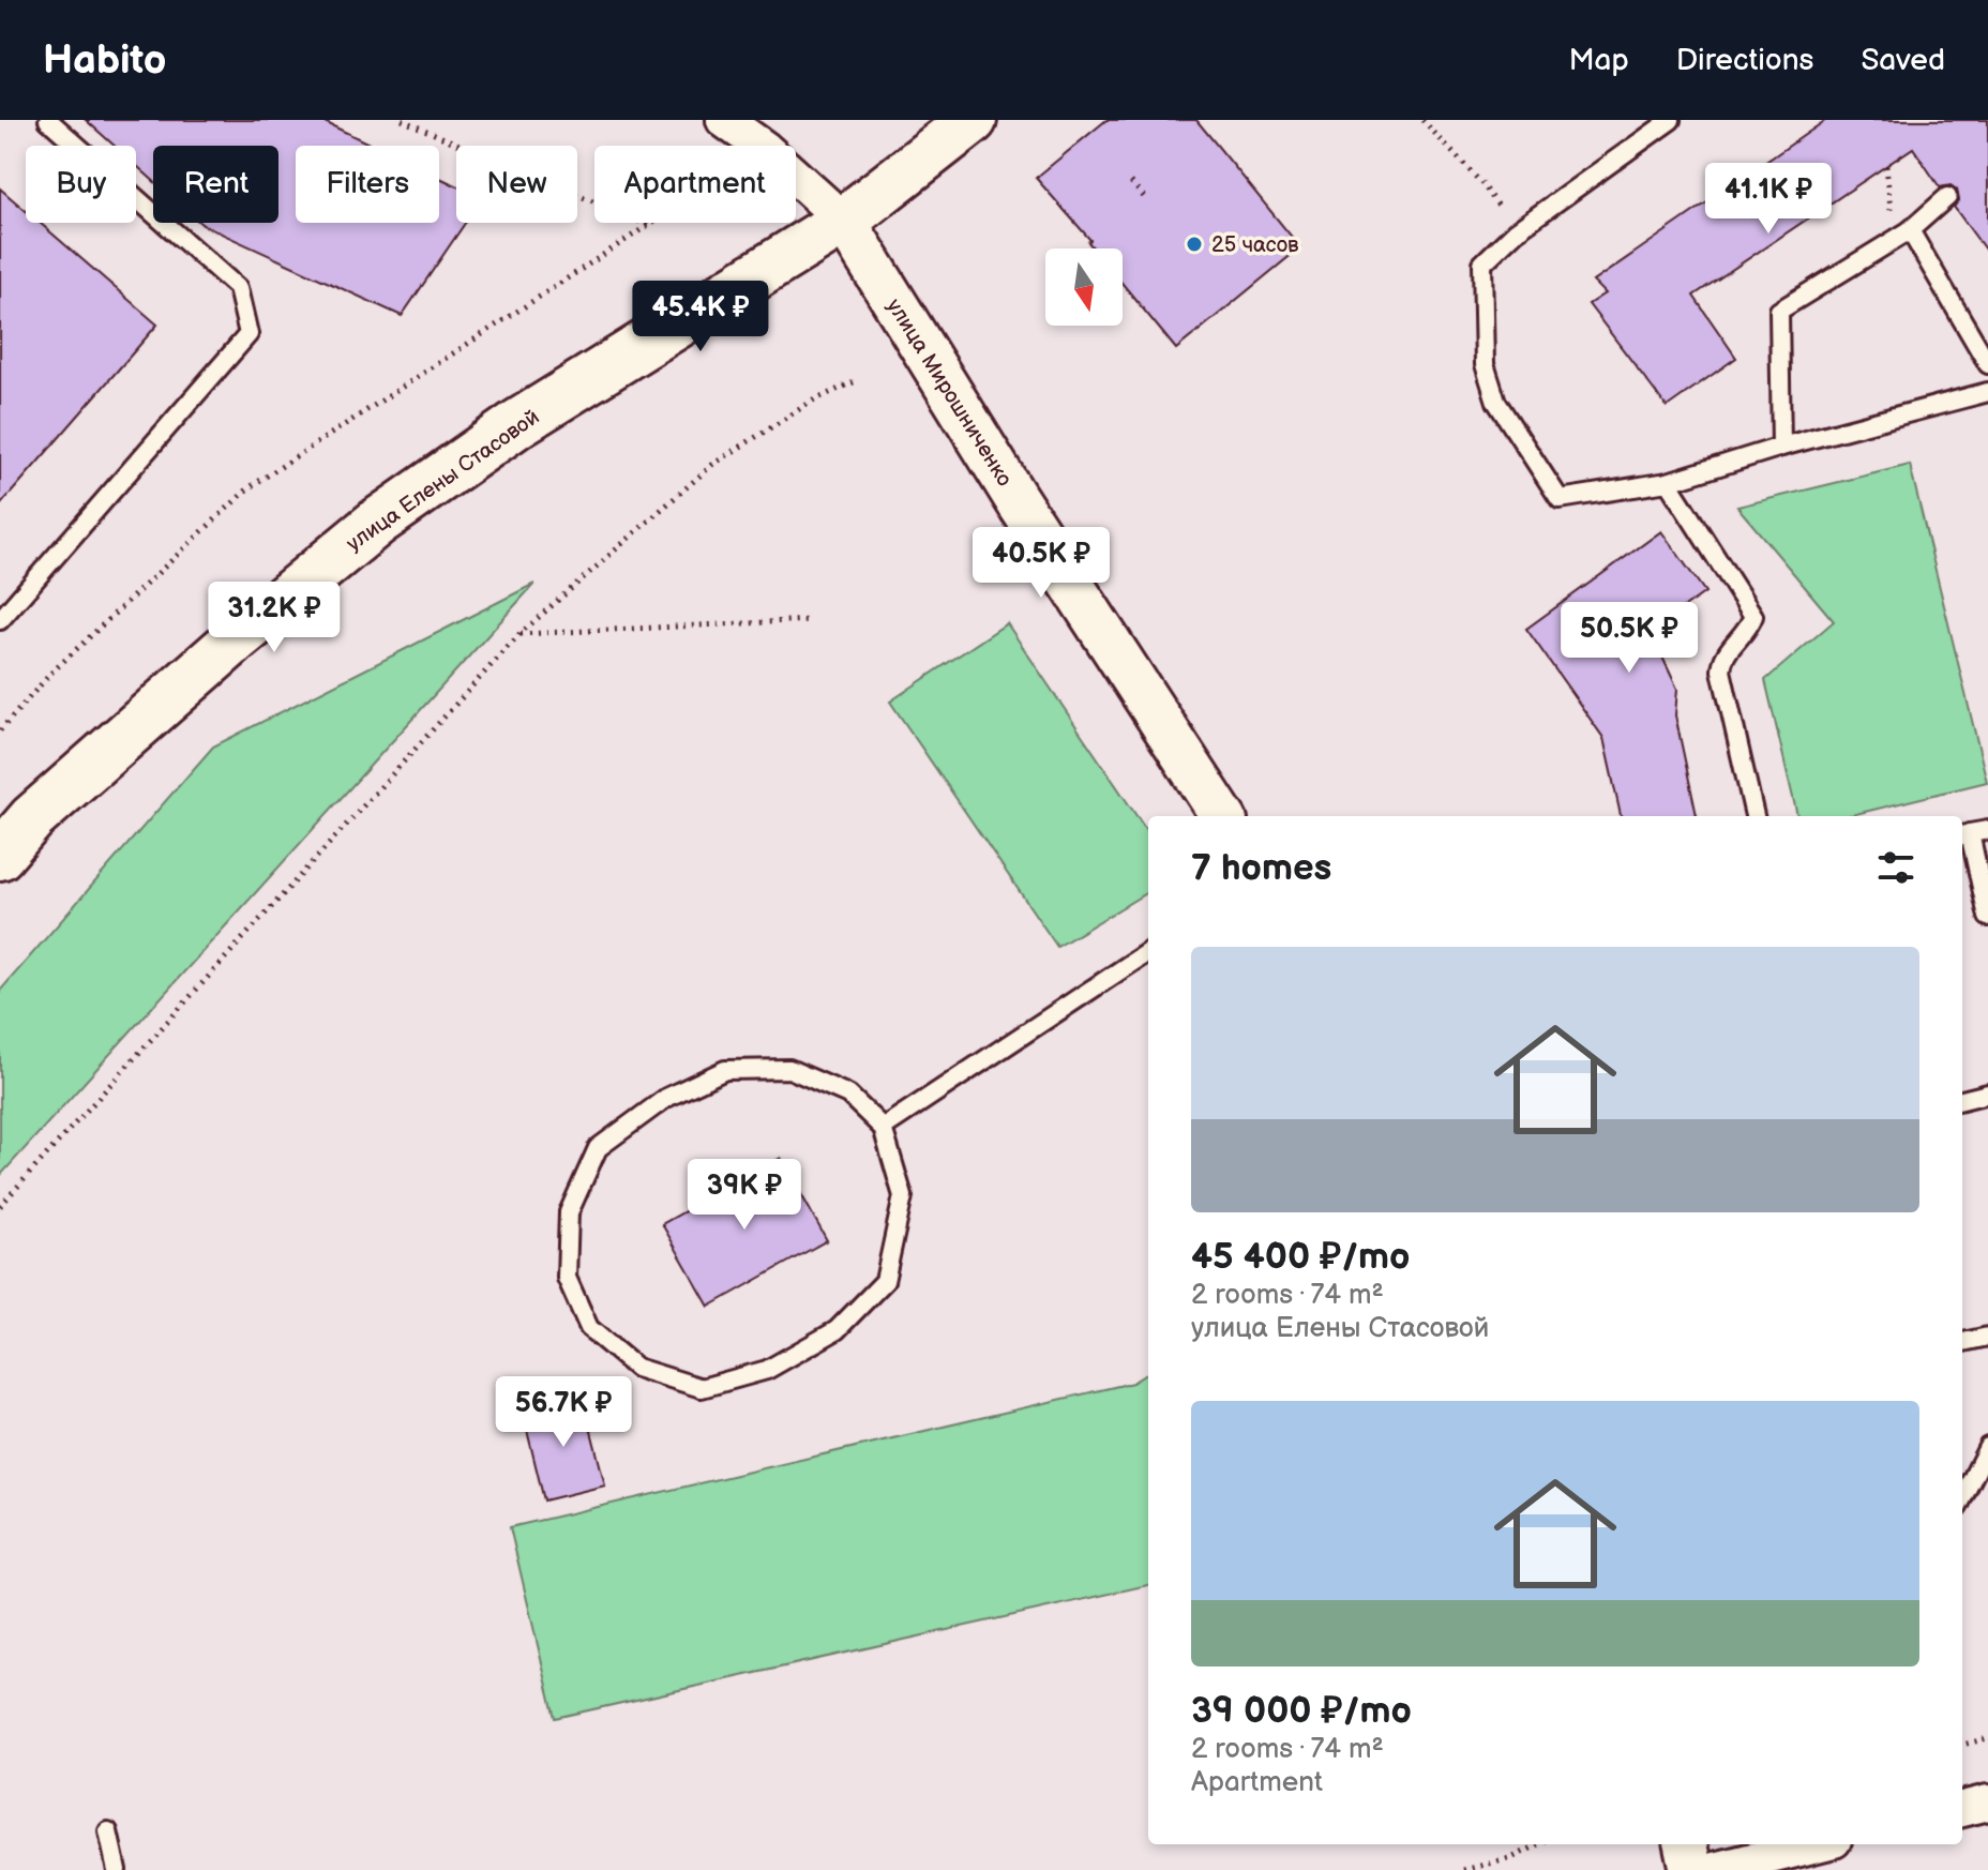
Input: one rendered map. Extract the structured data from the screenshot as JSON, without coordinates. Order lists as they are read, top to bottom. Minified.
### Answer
{"streets":{"main road":["улица Елены Стасовой"],"street":["улица Мирошниченко"]},"crossings":[["улица Мирошниченко","улица Елены Стасовой"]],"places":["25 часов"],"north":"bottom","page":{"header":"Habito","nav":["Map","Directions","Saved"],"chip":["Buy","Rent","Filters","New","Apartment"],"price":["41.1K ₽","45.4K ₽","40.5K ₽","31.2K ₽","50.5K ₽","39K ₽","56.7K ₽"],"heading":"7 homes","list":[{"name":"45 400 ₽/mo","note":"2 rooms · 74 m² · улица Елены Стасовой"},{"name":"39 000 ₽/mo","note":"2 rooms · 74 m² · Apartment"}]}}
